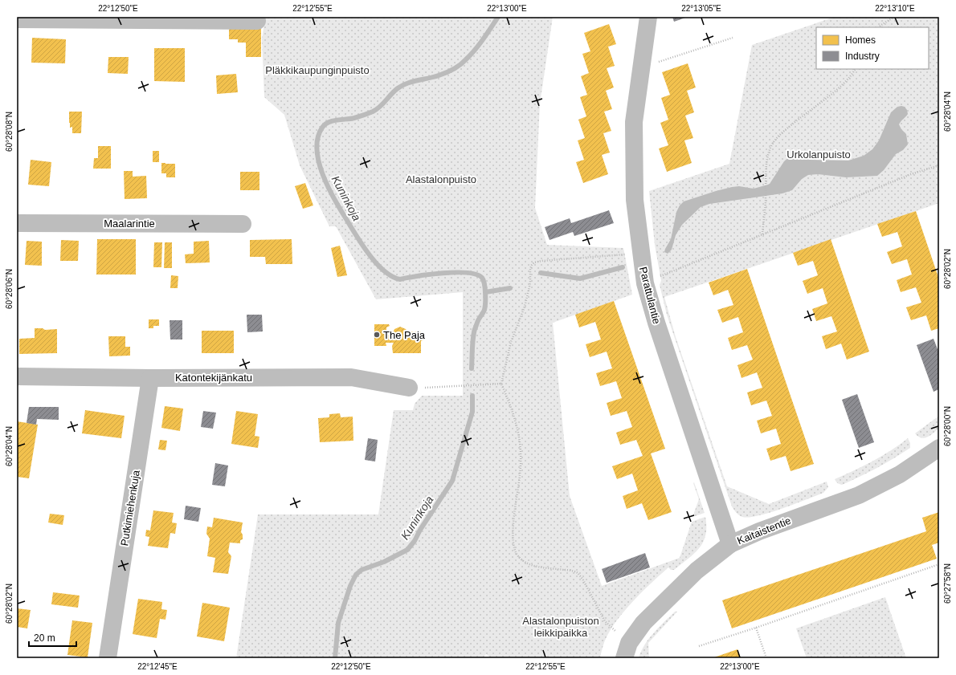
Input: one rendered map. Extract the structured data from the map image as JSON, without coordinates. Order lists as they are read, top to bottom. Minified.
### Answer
{"streets":{"street":["Maalarintie","Parattulantie","Katontekijänkatu","Putkimiehenkuja","Kaitaistentie"]},"crossings":[["Parattulantie","Kaitaistentie"],["Katontekijänkatu","Putkimiehenkuja"]],"water":["Kuninkoja"],"parks":["Pläkkikaupunginpuisto","Urkolanpuisto","Alastalonpuisto","Alastalonpuiston leikkipaikka"],"places":["The Paja"],"legend":["Homes","Industry"],"scale_bar":"20 m","coordinates":["22°12'50\"E","22°12'55\"E","22°13'00\"E","22°13'05\"E","22°13'10\"E","60°28'04\"N","60°28'08\"N","60°28'02\"N","60°28'06\"N","60°28'00\"N","60°27'58\"N","22°12'45\"E"]}
